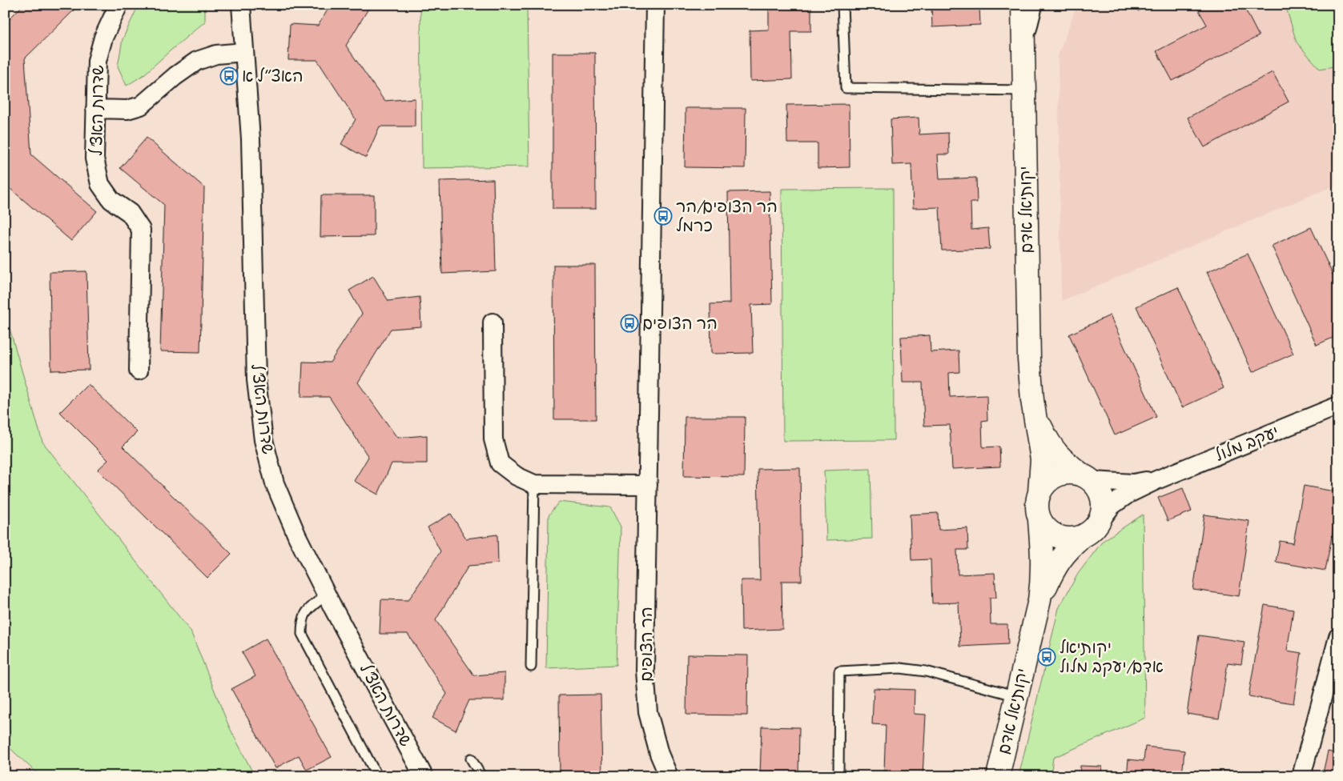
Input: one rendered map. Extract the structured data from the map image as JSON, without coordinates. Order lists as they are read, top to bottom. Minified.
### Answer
{"streets":{"street":["שדרות האצ\"ל","יקותיאל אדם","יעקב מלול","הר הצופים"]},"crossings":[["יקותיאל אדם","יעקב מלול"]],"places":{"bus stop":["האצ״ל א","הר הצופים/הר כרמל","הר הצופים","יקותיאל אדם/יעקב מלול"]}}
